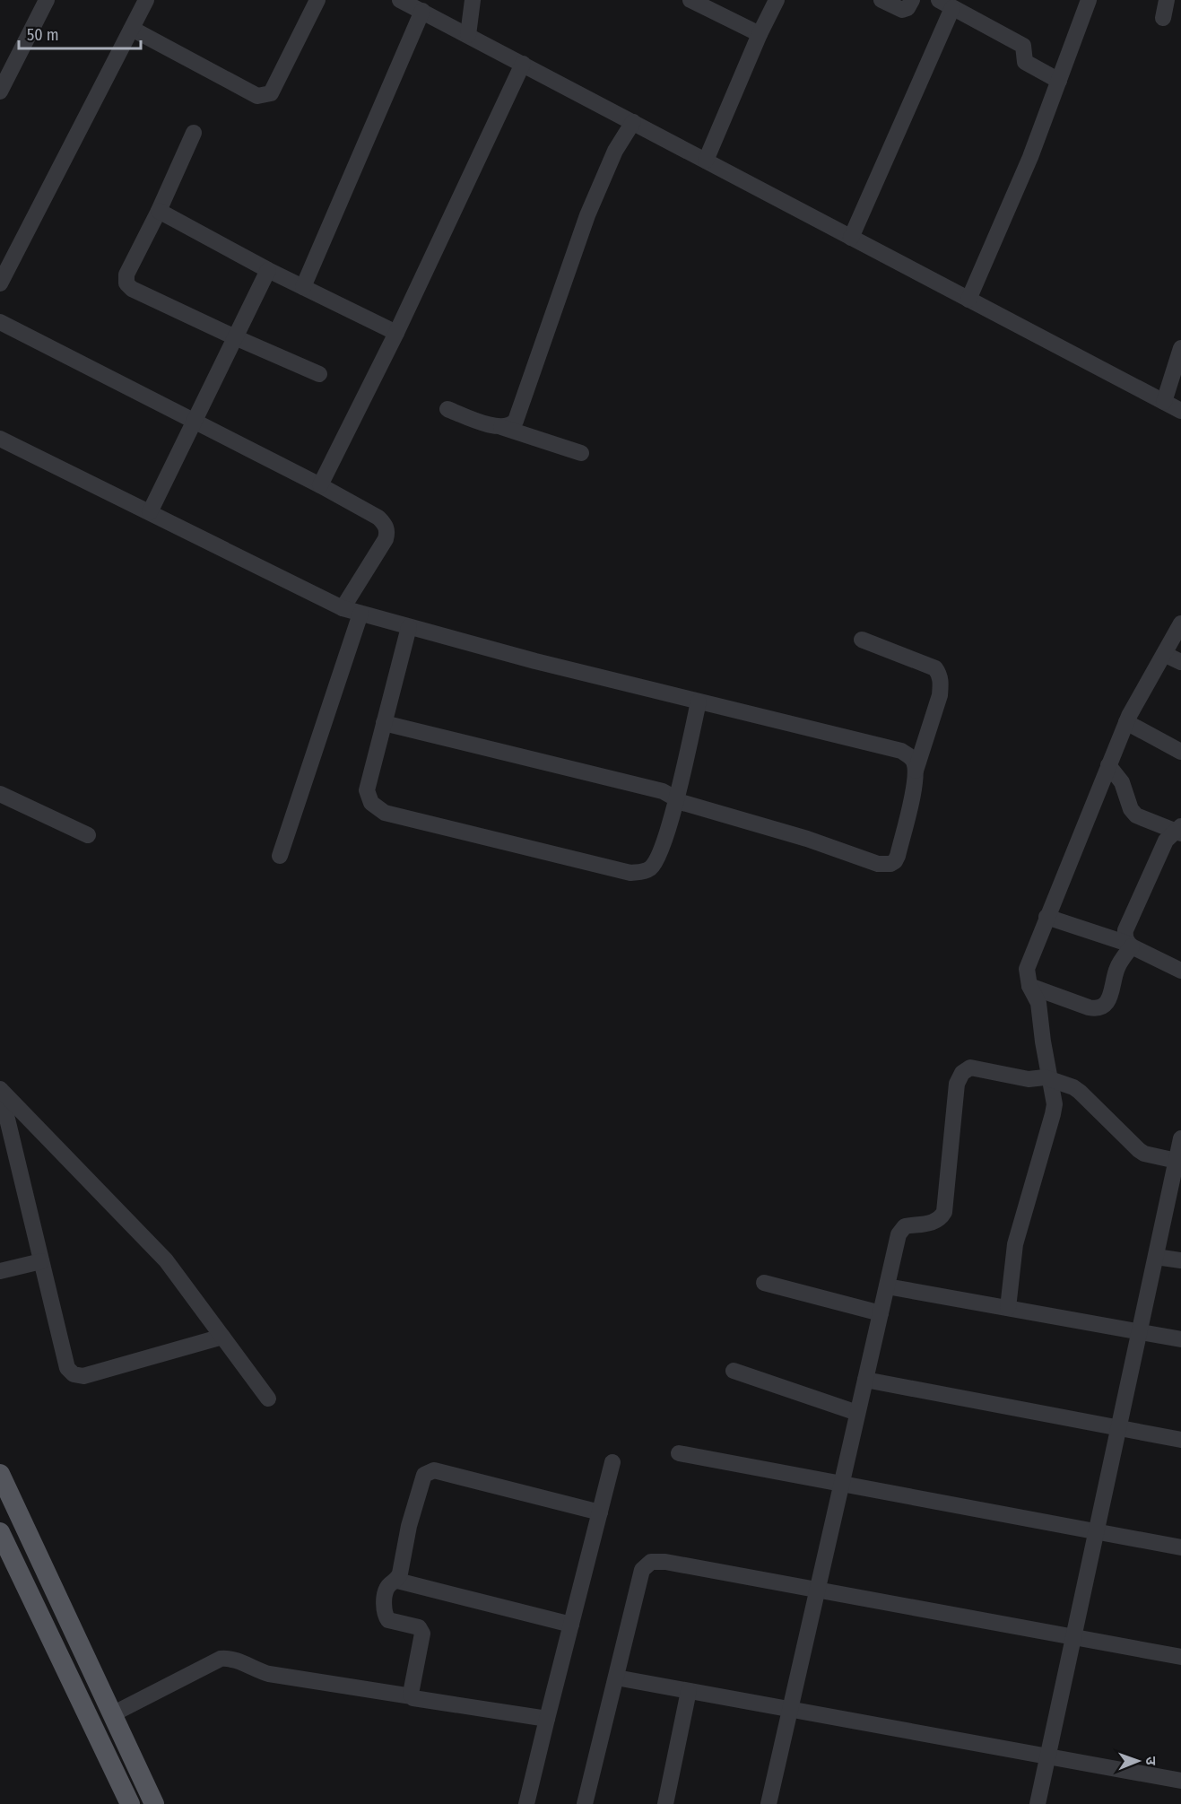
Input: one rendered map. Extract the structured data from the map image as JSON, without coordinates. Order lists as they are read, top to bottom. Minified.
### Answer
{"scale_bar":"50 m","north":"right"}
